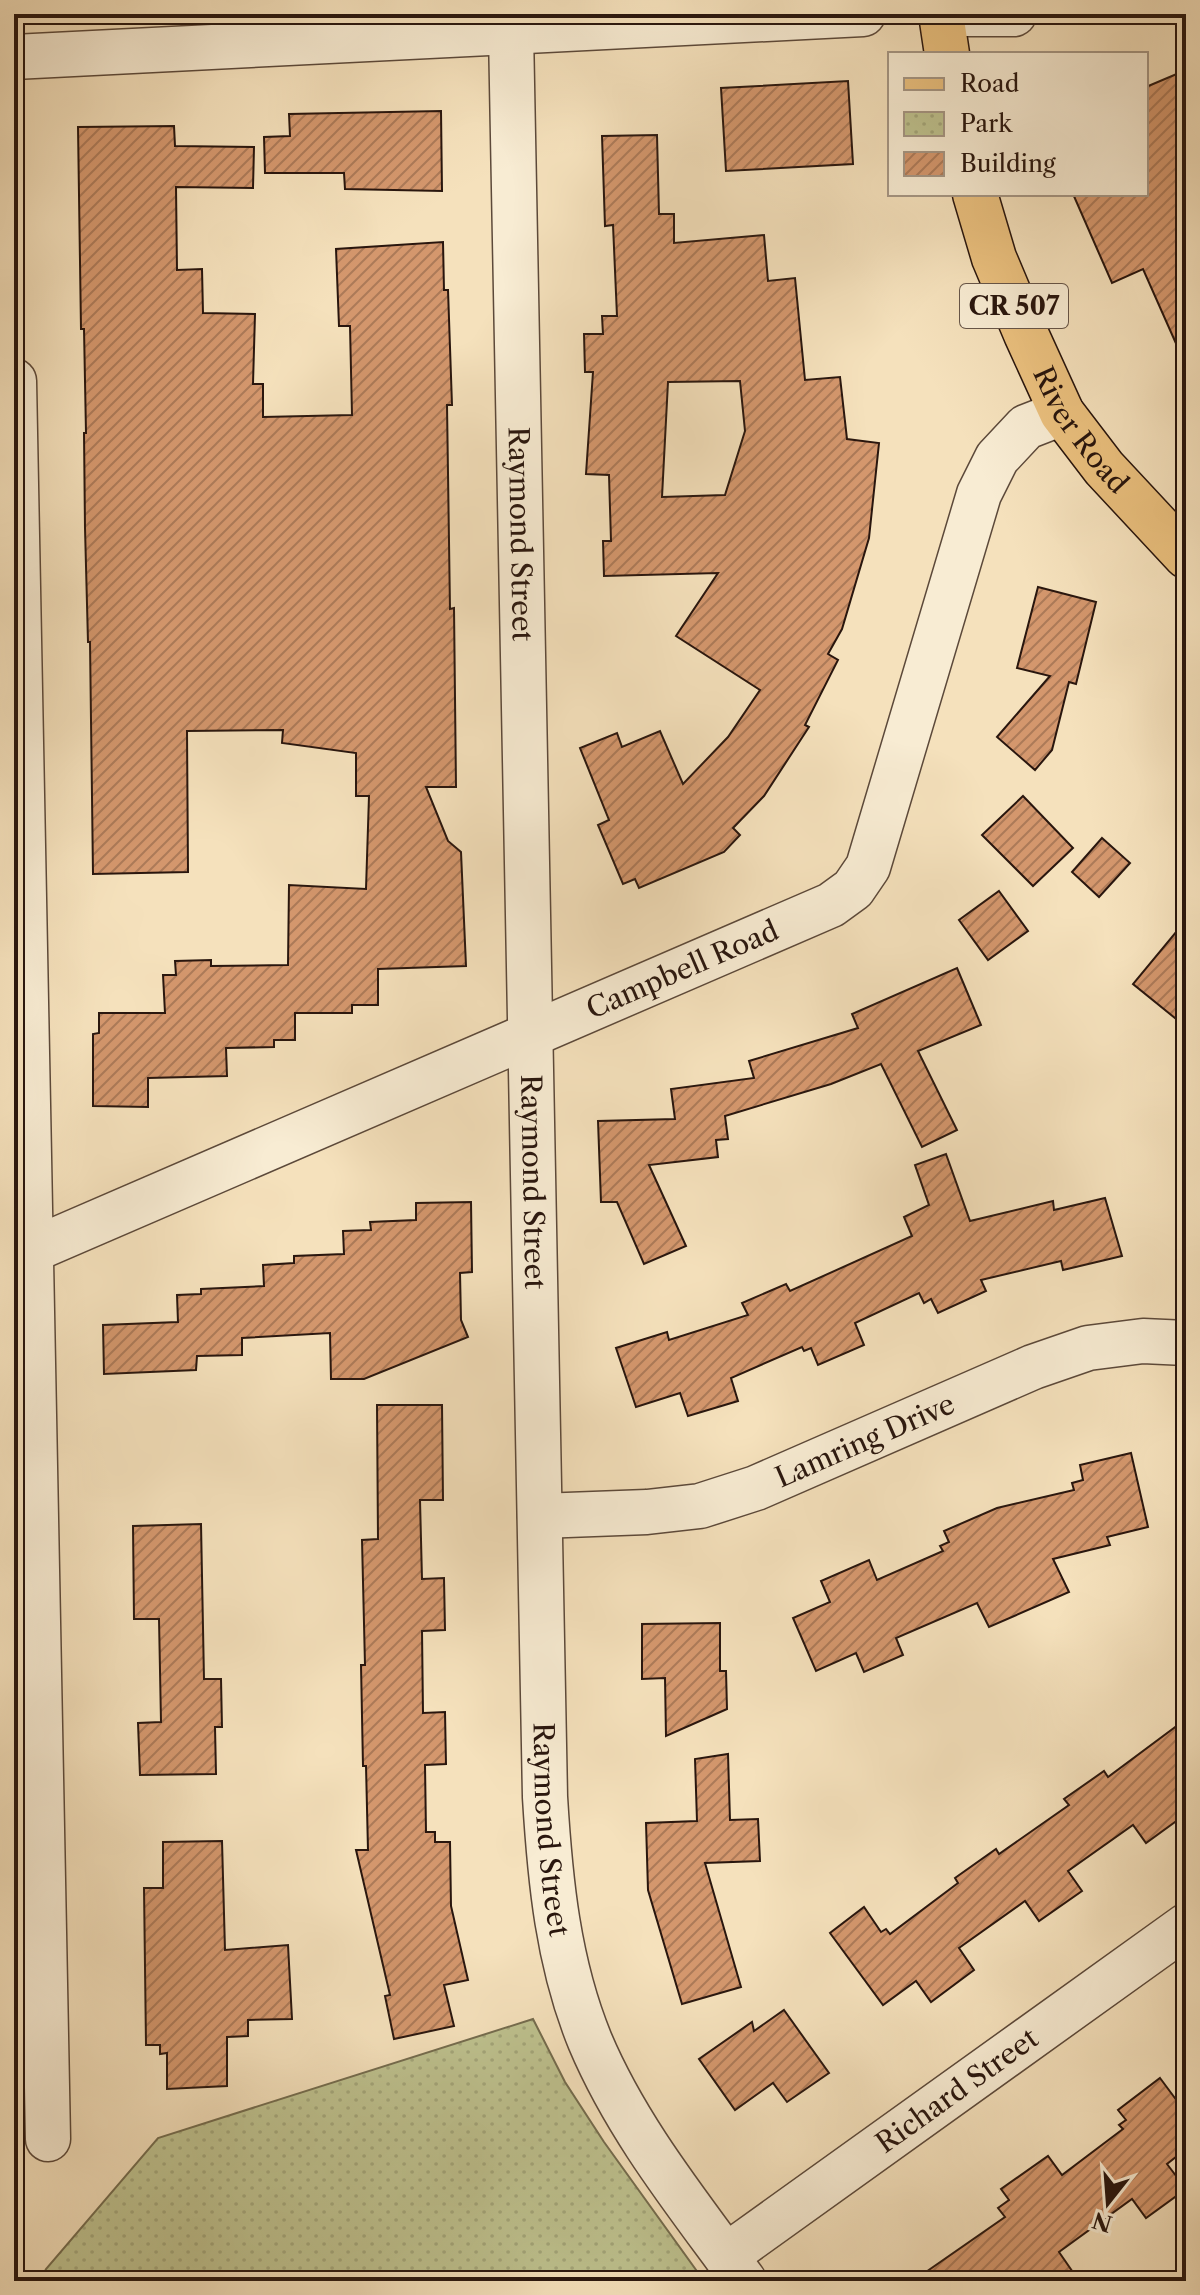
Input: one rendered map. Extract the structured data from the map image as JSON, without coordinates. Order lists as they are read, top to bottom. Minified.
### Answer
{"streets":{"main road":["CR 507","River Road"],"street":["Raymond Street","Campbell Road","Lamring Drive","Richard Street"]},"crossings":[["River Road","Campbell Road"],["Raymond Street","Campbell Road"],["Raymond Street","Lamring Drive"],["Raymond Street","Richard Street"]],"legend":["Road","Park","Building"],"north":"bottom"}
